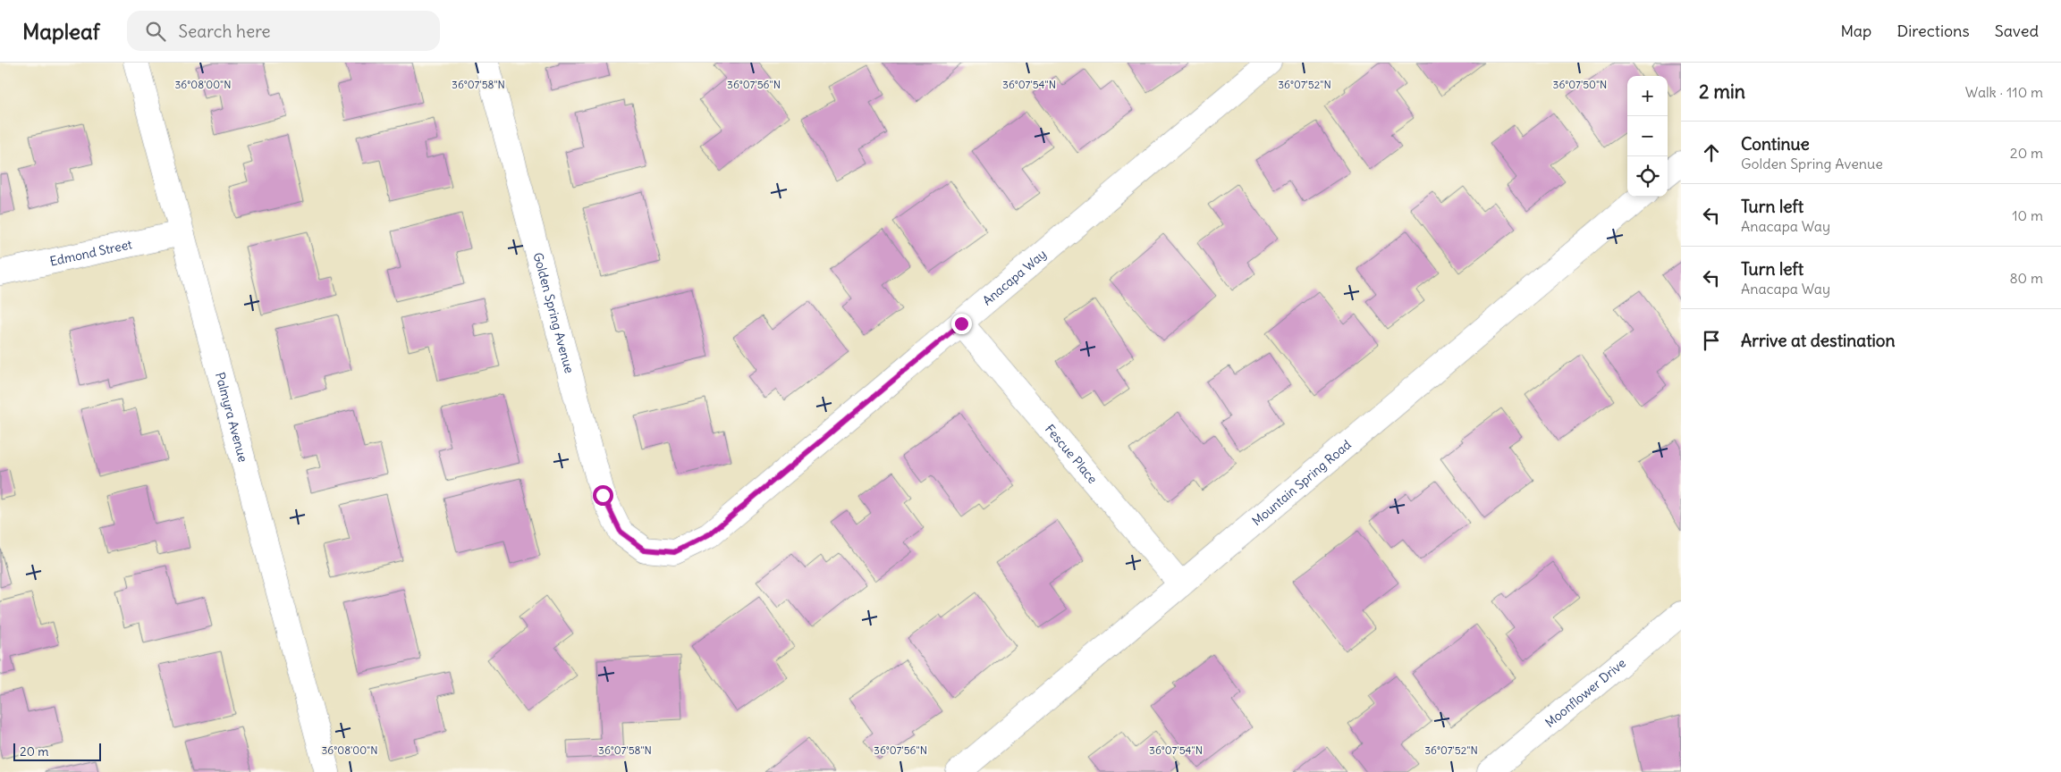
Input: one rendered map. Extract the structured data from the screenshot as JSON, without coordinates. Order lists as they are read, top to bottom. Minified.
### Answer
{"streets":{"street":["Edmond Street","Anacapa Way","Golden Spring Avenue","Palmyra Avenue","Fescue Place","Mountain Spring Road","Moonflower Drive"]},"crossings":[["Edmond Street","Palmyra Avenue"],["Anacapa Way","Golden Spring Avenue"],["Anacapa Way","Fescue Place"],["Fescue Place","Mountain Spring Road"]],"scale_bar":"20 m","page":{"header":"Mapleaf","search":"Search here","nav":["Map","Directions","Saved"],"heading":["2 min","Walk · 110 m"],"map_buttons":["+","−"],"list":[["Continue","Golden Spring Avenue","20 m"],["Turn left","Anacapa Way","10 m"],["Turn left","Anacapa Way","80 m"],"Arrive at destination"],"scale":"20 m"},"coordinates":["36°08'00\"N","36°07'58\"N","36°07'56\"N","36°07'54\"N","36°07'52\"N","36°07'50\"N"]}
